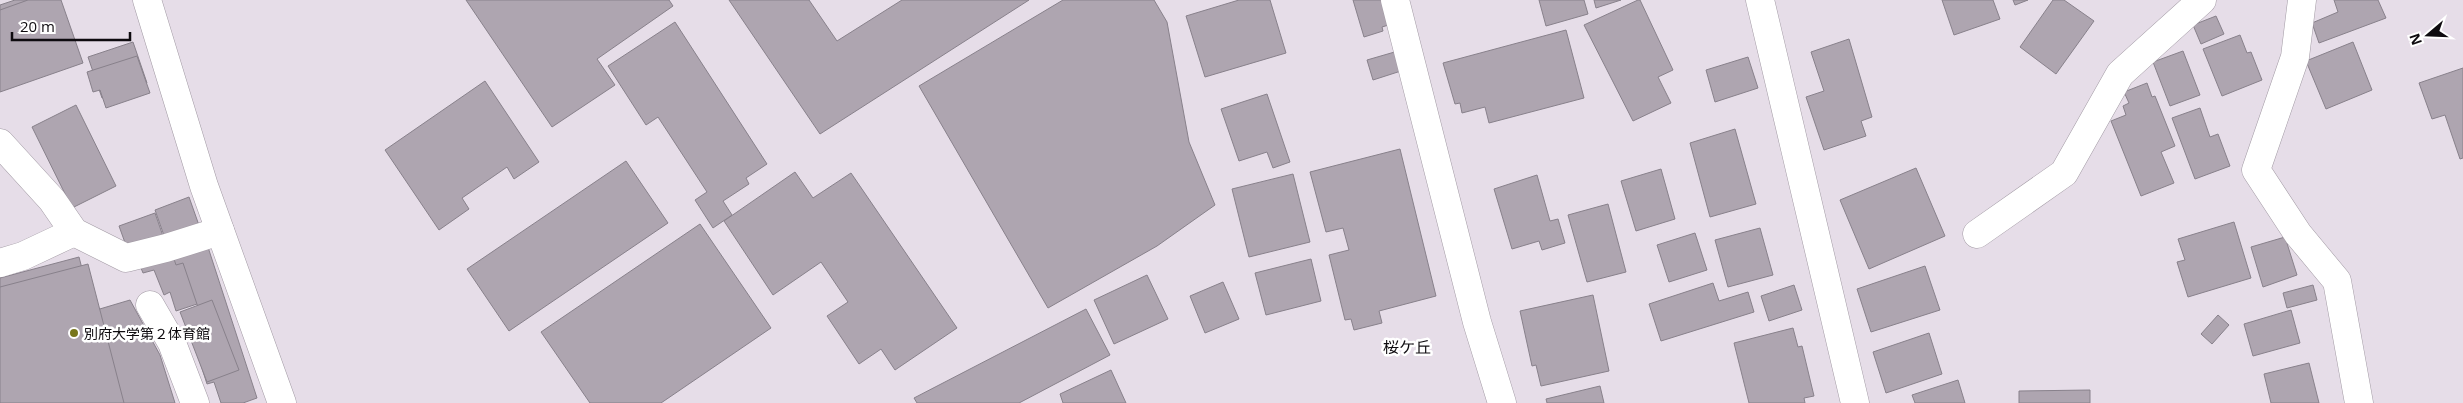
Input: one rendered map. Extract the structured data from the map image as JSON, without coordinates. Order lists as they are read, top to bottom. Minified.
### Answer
{"districts":["桜ケ丘"],"places":["別府大学第２体育館"],"scale_bar":"20 m","north":"left"}
